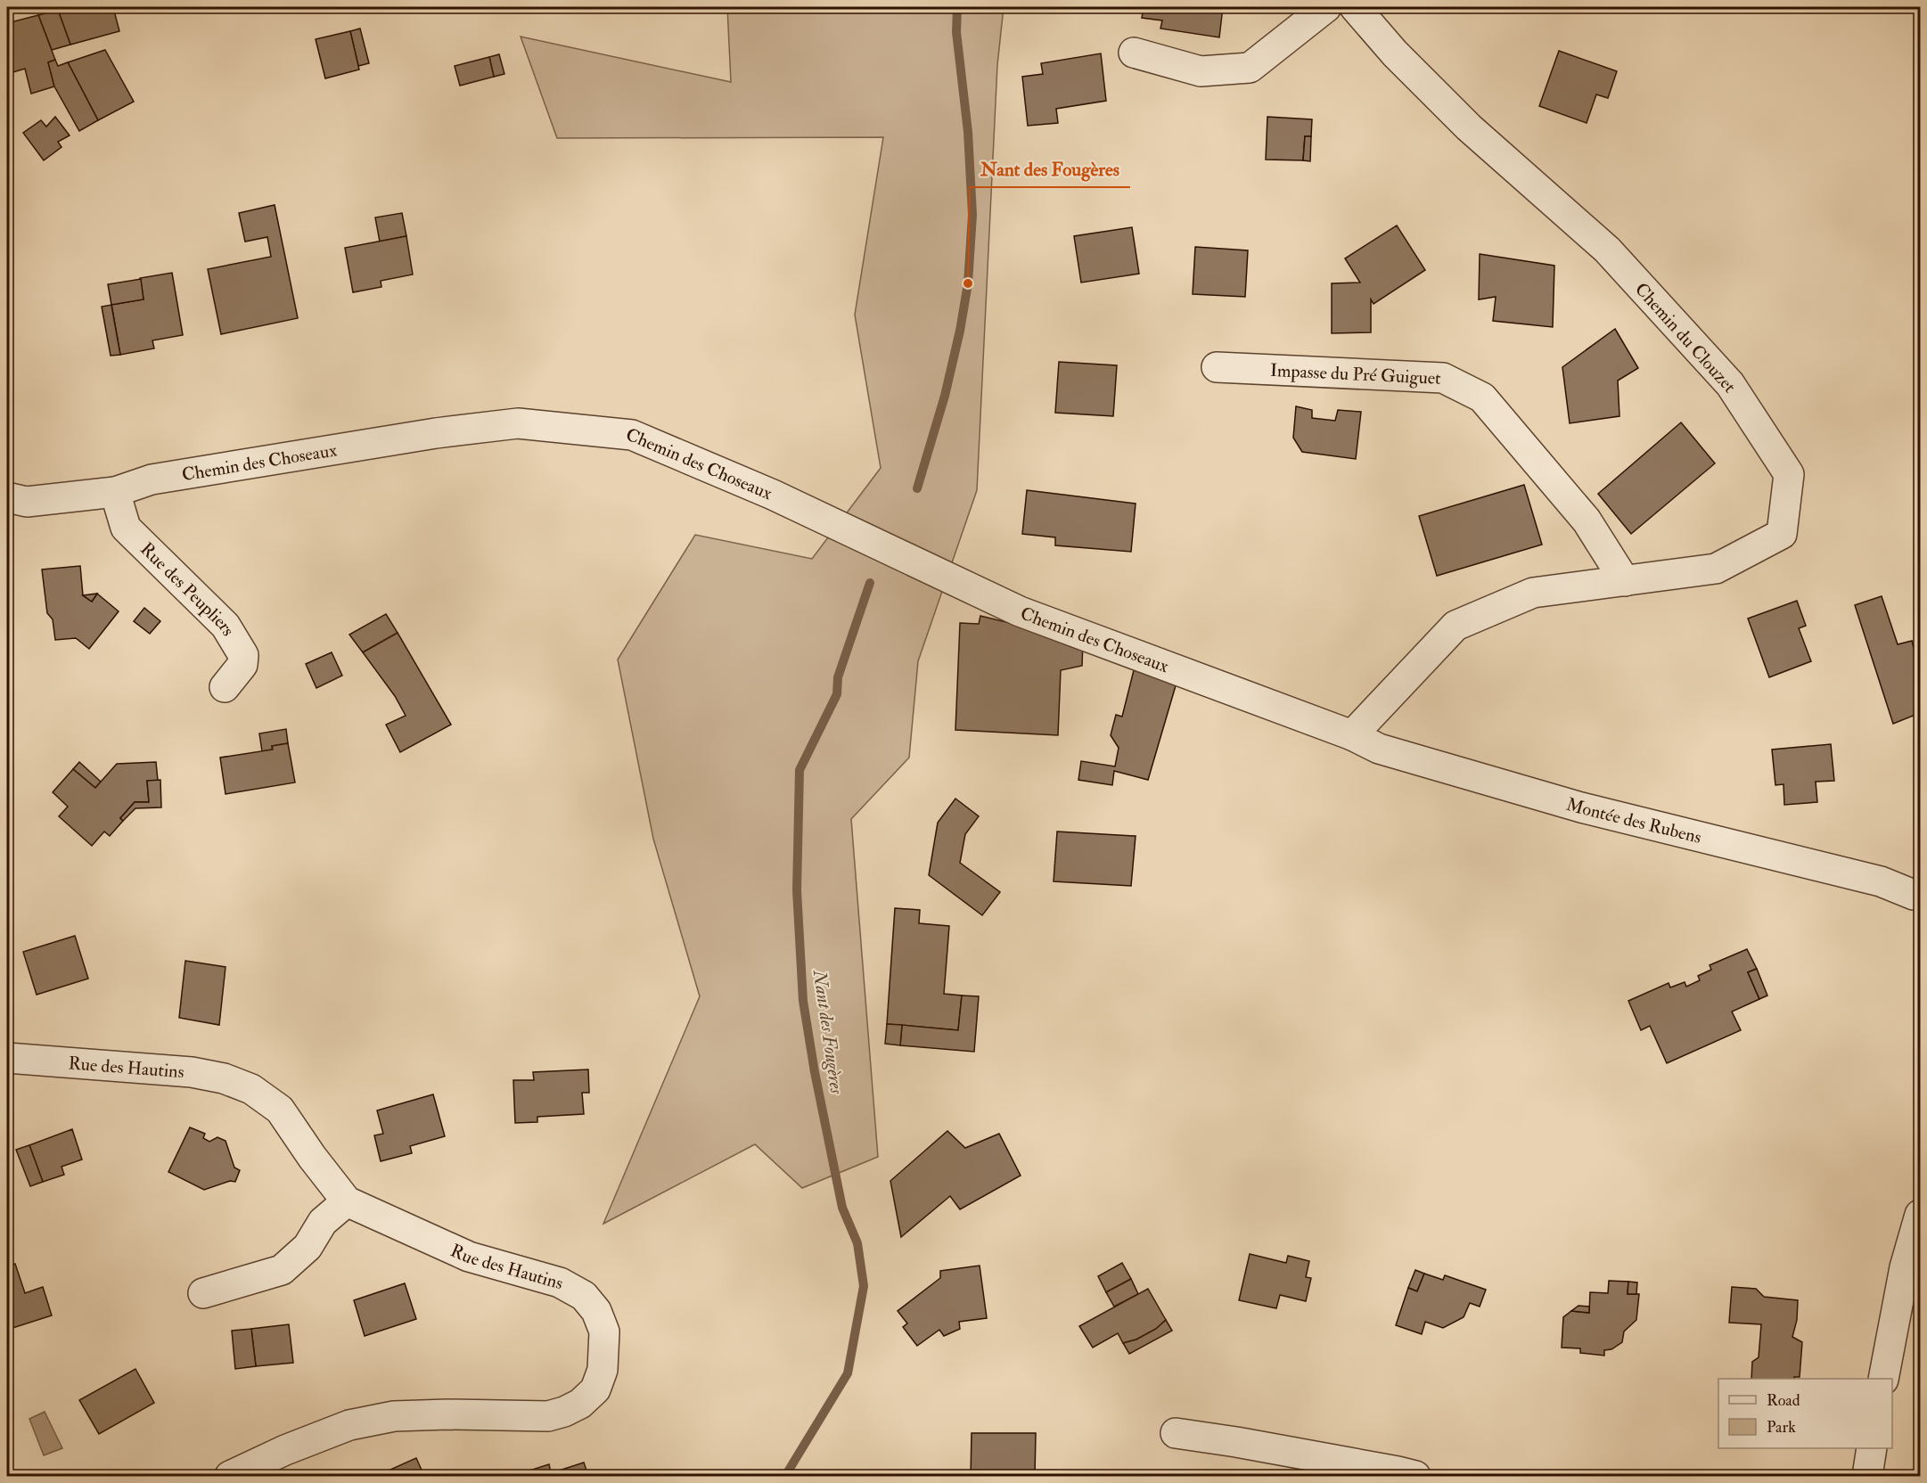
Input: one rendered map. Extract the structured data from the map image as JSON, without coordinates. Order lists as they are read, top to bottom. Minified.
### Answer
{"streets":{"street":["Chemin du Clouzet","Impasse du Pré Guiguet","Chemin des Choseaux","Rue des Peupliers","Montée des Rubens","Rue des Hautins"]},"crossings":[["Chemin du Clouzet","Impasse du Pré Guiguet"],["Chemin du Clouzet","Chemin des Choseaux"],["Chemin du Clouzet","Montée des Rubens"],["Chemin des Choseaux","Rue des Peupliers"],["Chemin des Choseaux","Montée des Rubens"]],"water":["Nant des Fougères"],"places":["Nant des Fougères"],"legend":["Road","Park"]}
